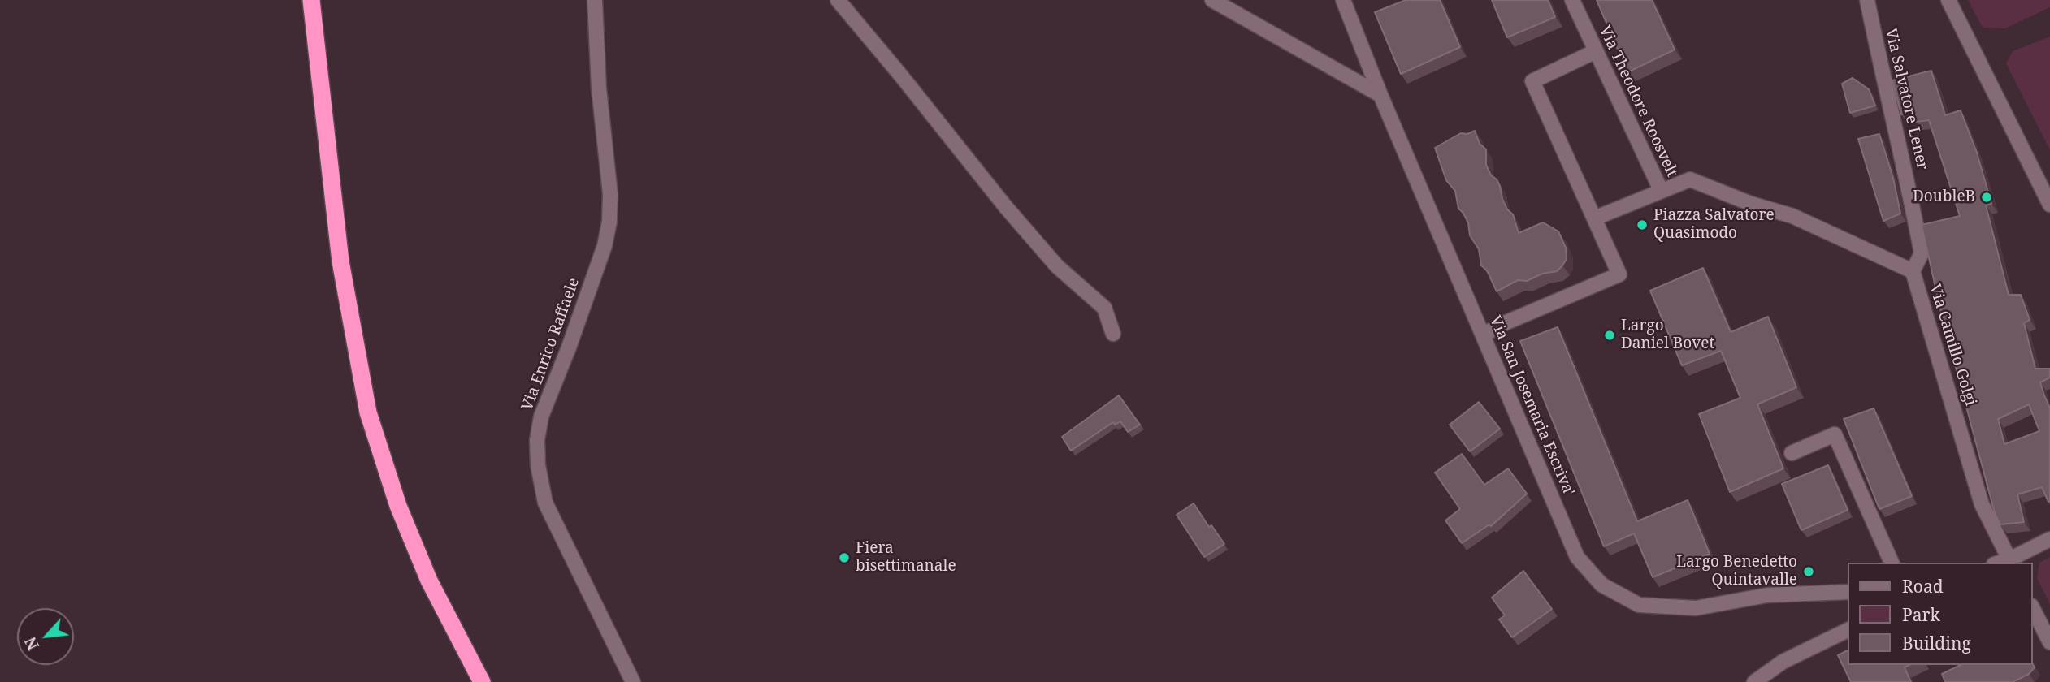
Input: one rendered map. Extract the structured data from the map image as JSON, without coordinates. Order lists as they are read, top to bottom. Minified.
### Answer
{"streets":{"street":["Via Salvatore Lener","Via Theodore Roosvelt","Via Enrico Raffaele","Via Camillo Golgi","Via San Josemaria Escriva'"]},"crossings":[["Via Salvatore Lener","Via Camillo Golgi"],["Via Theodore Roosvelt","Via Camillo Golgi"]],"places":["DoubleB","Piazza Salvatore Quasimodo","Largo Daniel Bovet","Fiera bisettimanale","Largo Benedetto Quintavalle"],"legend":["Road","Park","Building"],"north":"bottom left"}
